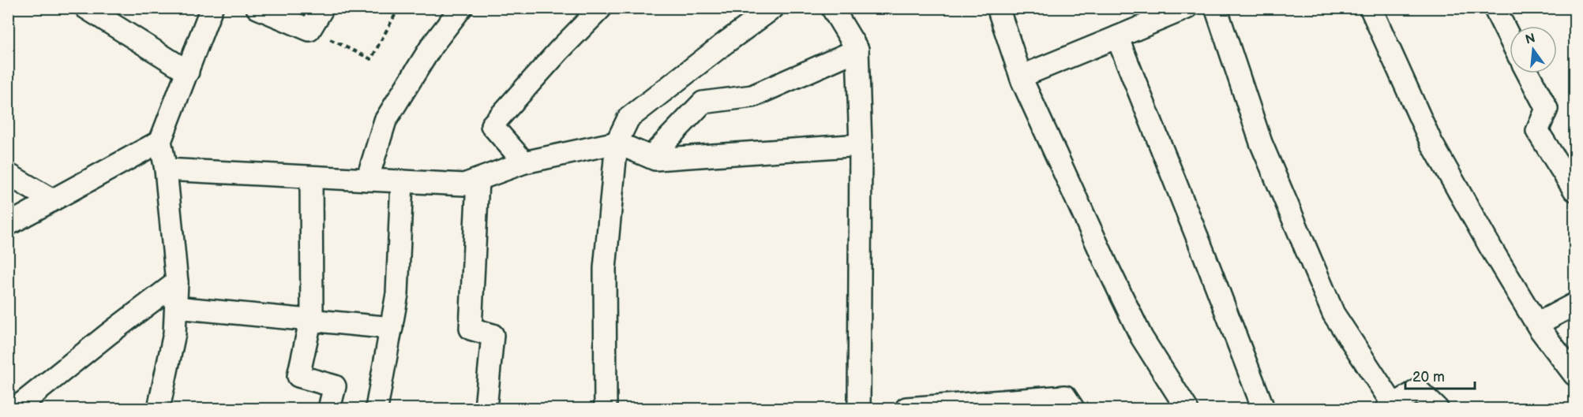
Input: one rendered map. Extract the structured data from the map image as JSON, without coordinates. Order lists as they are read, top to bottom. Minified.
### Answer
{"scale_bar":"20 m","north":"top"}
